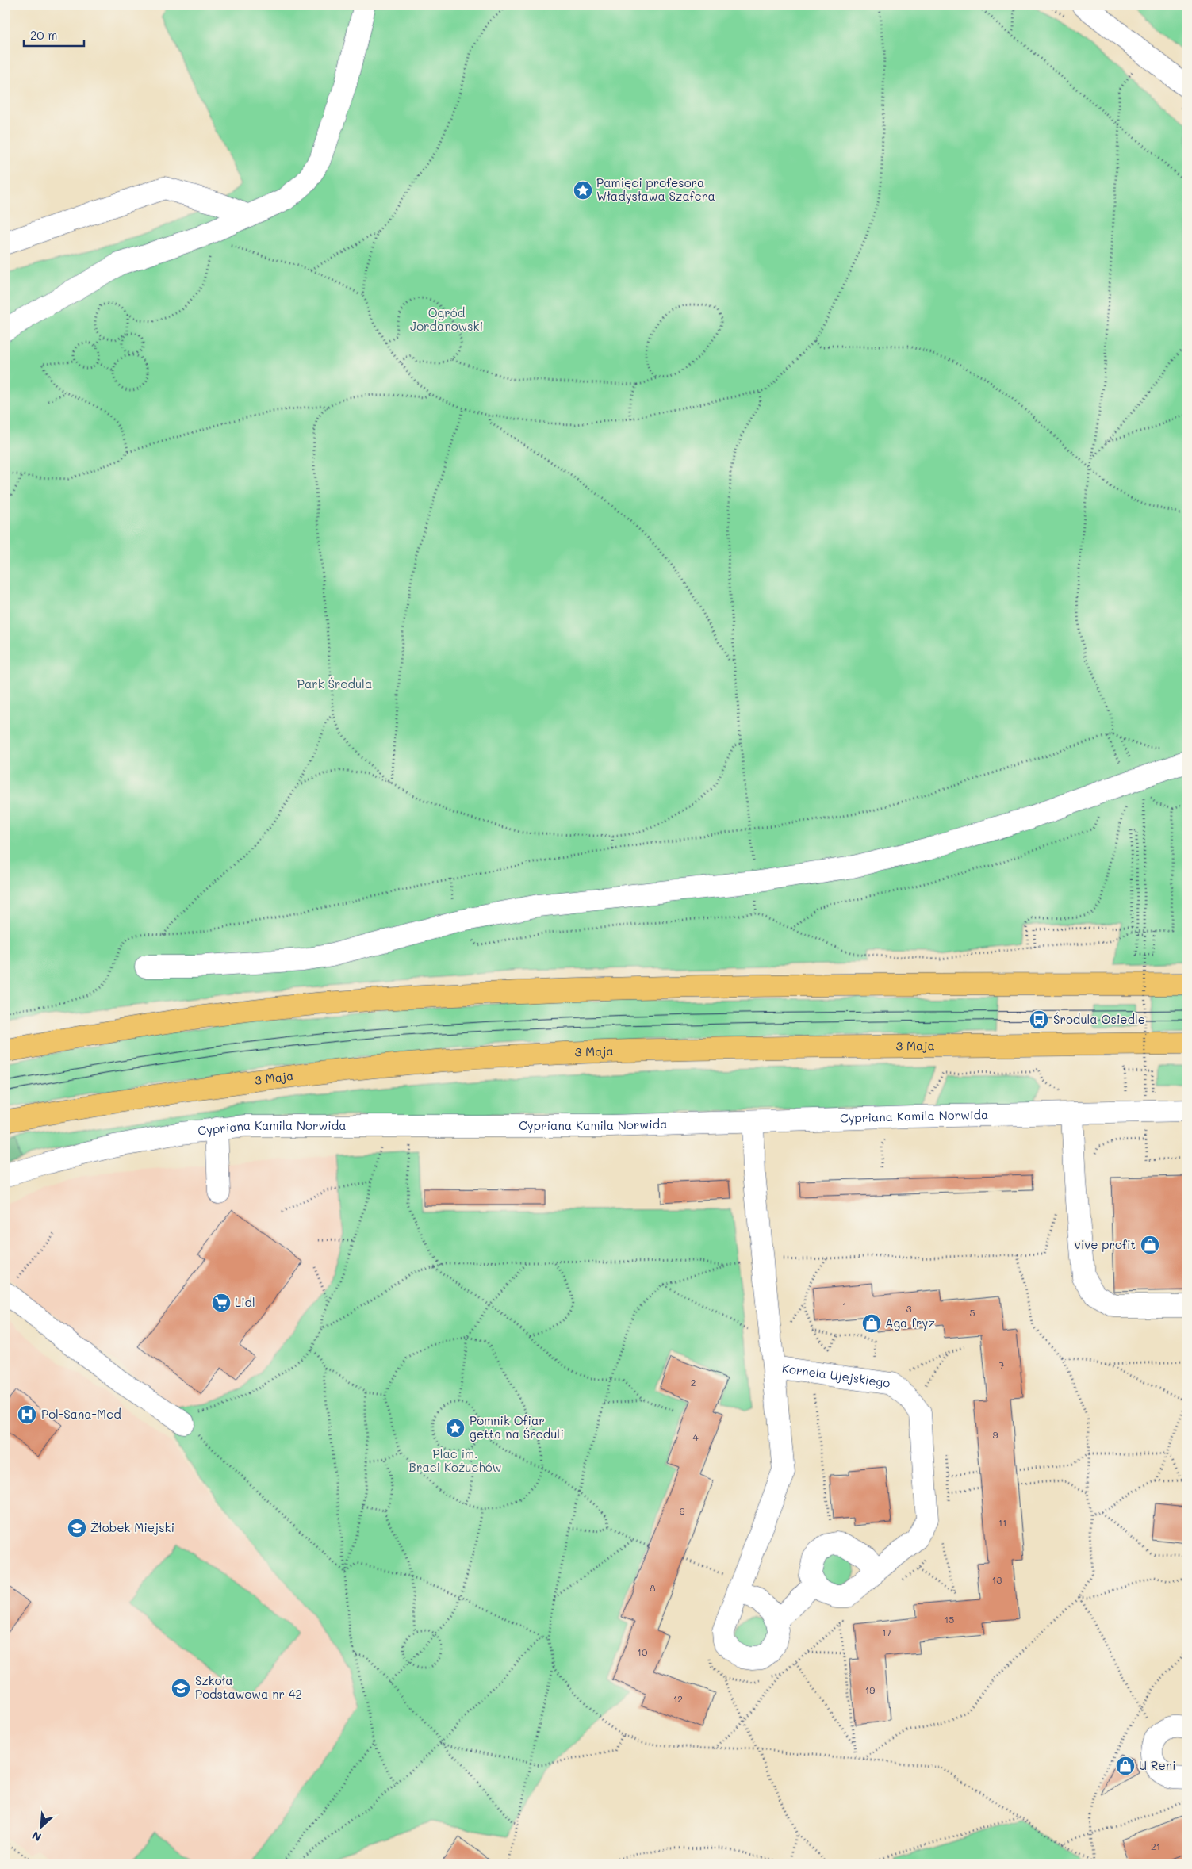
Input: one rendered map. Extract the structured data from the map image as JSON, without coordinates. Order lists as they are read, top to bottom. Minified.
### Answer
{"streets":{"main road":["3 Maja"],"street":["Cypriana Kamila Norwida","Kornela Ujejskiego"]},"crossings":[["Cypriana Kamila Norwida","Kornela Ujejskiego"]],"parks":["Ogród Jordanowski","Park Środula","Plac im. Braci Kożuchów"],"places":{"place":["Pamięci profesora Władysława Szafera","Pomnik Ofiar getta na Środuli"],"bus stop":["Środula Osiedle"],"shop":["vive profit","Aga fryz","U Reni"],"supermarket":["Lidl"],"hospital":["Pol-Sana-Med"],"school or university":["Żłobek Miejski","Szkoła Podstawowa nr 42"]},"house_numbers":["1","3","5","7","2","9","4","6","11","13","8","15","17","10","19","12","21"],"scale_bar":"20 m","north":"bottom left"}
